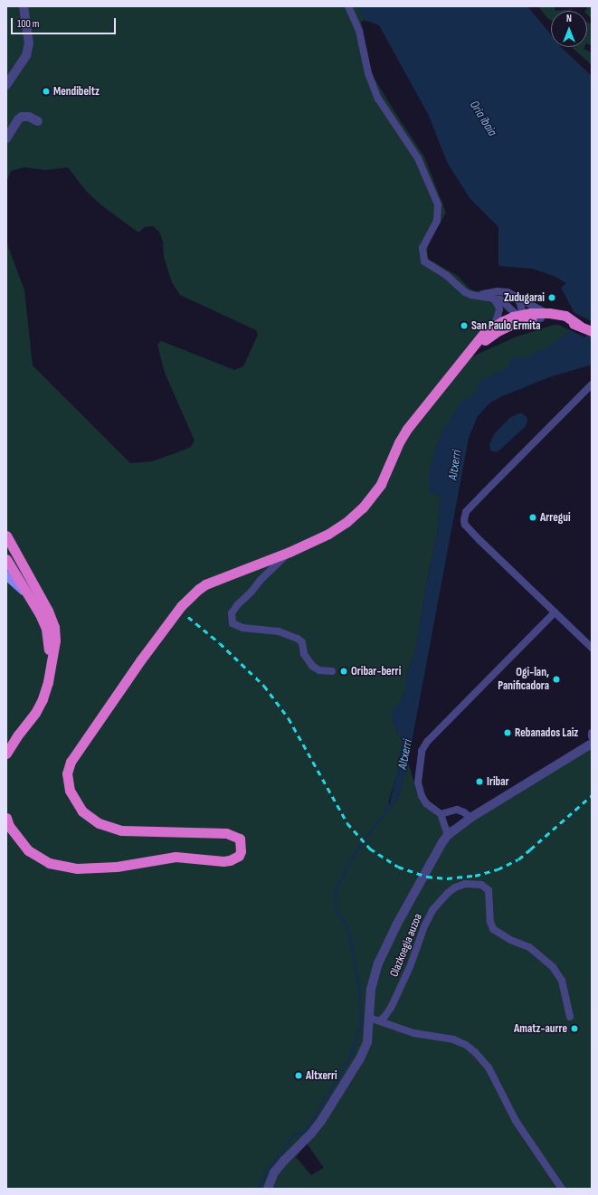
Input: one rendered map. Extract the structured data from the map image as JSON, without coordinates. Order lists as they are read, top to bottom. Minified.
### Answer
{"streets":{"street":["Olazkoegia auzoa"]},"water":["Oria ibaia","Altxerri"],"places":["Mendibeltz","Zudugarai","San Paulo Ermita","Arregui","Oribar-berri","Ogi-lan, Panificadora","Rebanados Laiz","Iribar","Amatz-aurre","Altxerri"],"scale_bar":"100 m","north":"top"}
